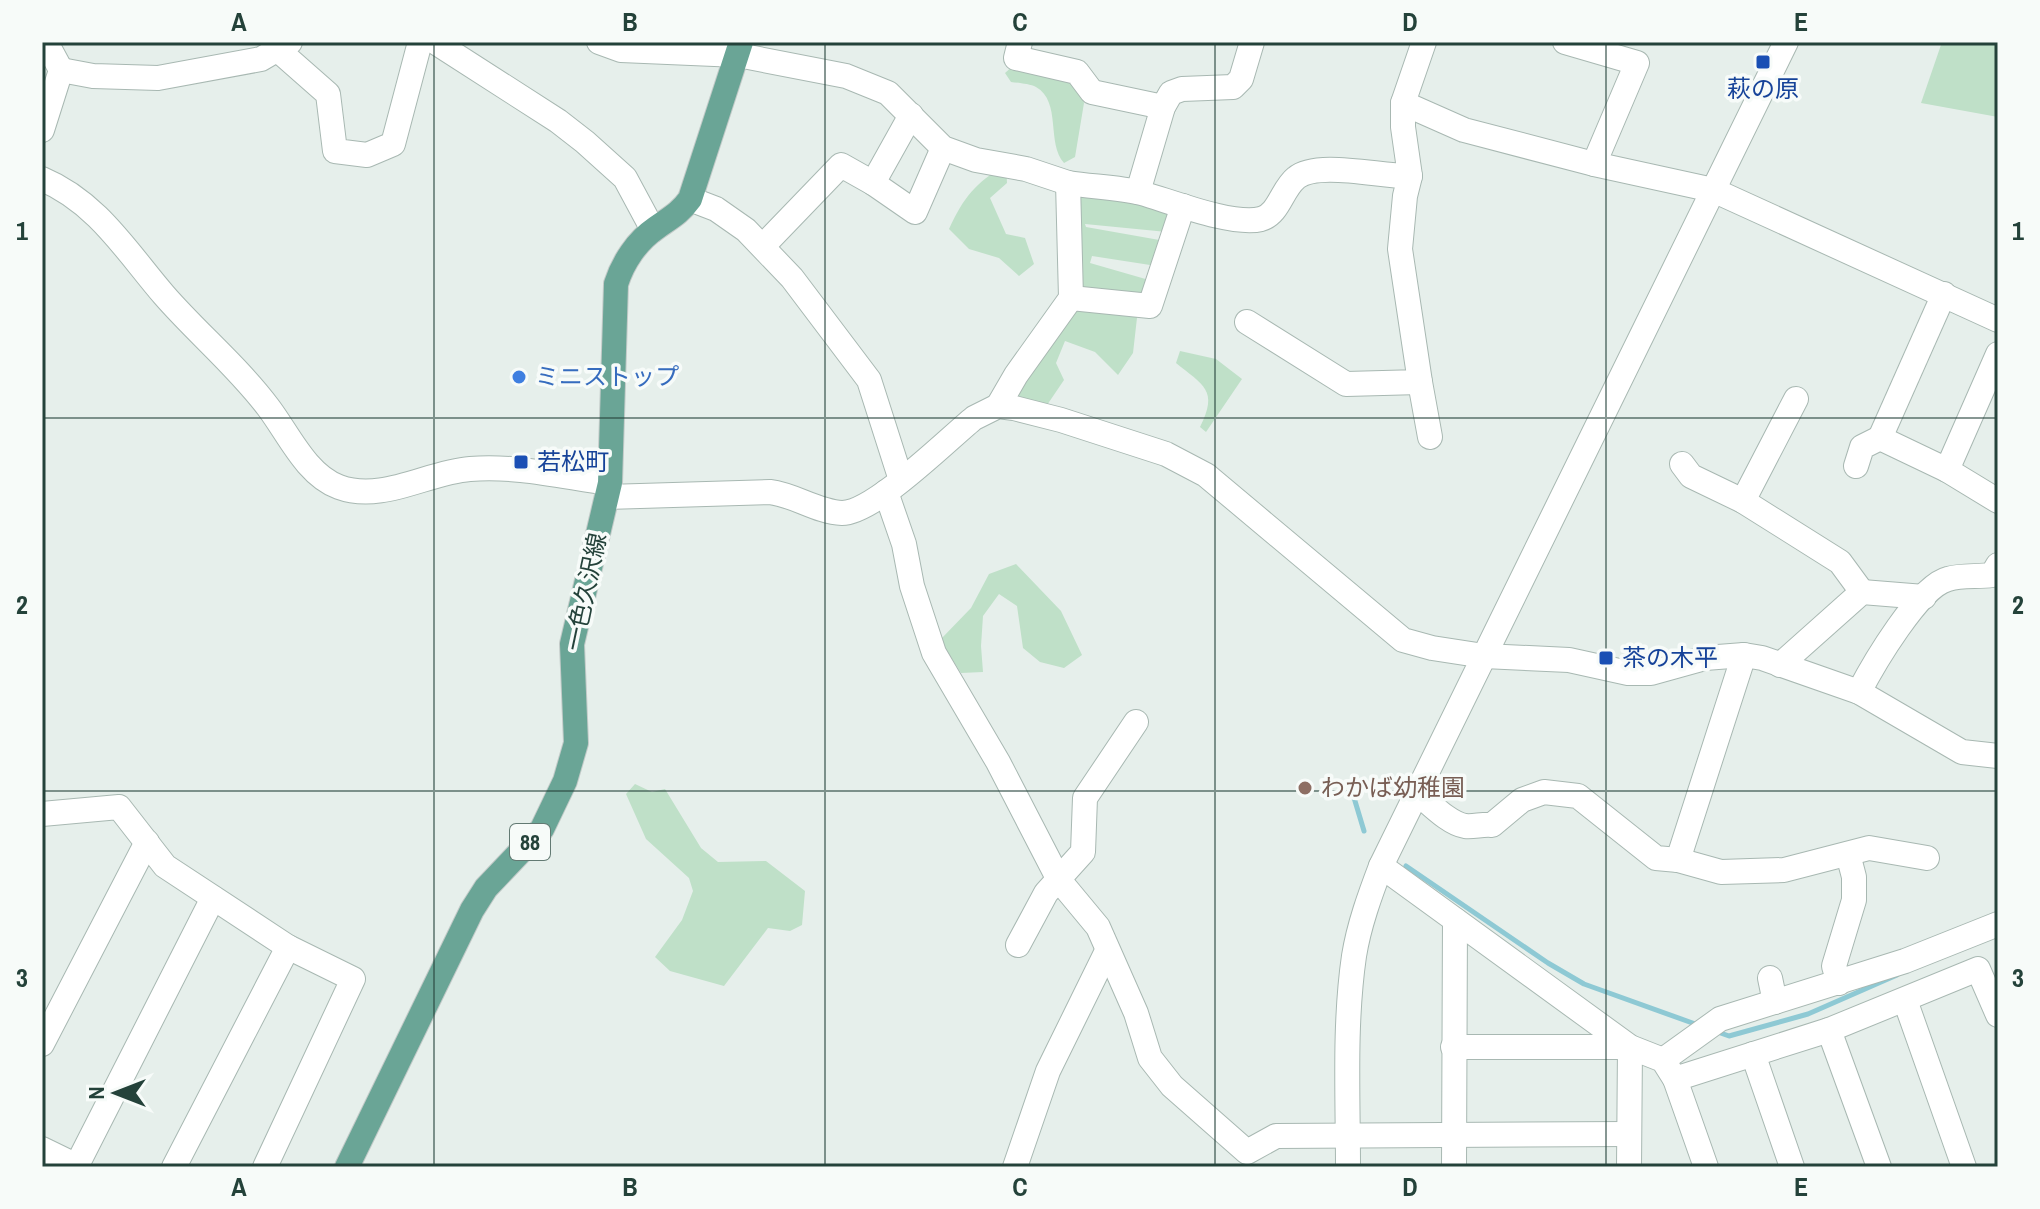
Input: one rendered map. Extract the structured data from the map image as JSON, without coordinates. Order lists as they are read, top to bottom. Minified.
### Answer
{"streets":{"main road":["一色久沢線","88"]},"places":{"transit":["萩の原","若松町","茶の木平"],"other":["ミニストップ","わかば幼稚園"]},"north":"left","grid":{"columns":["A","B","C","D","E"],"rows":["1","2","3"]}}
